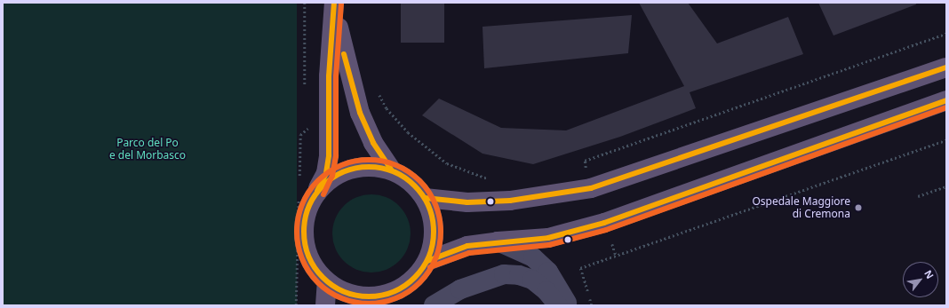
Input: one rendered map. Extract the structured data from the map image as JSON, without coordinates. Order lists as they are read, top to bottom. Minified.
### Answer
{"parks":["Parco del Po e del Morbasco"],"places":["Ospedale Maggiore di Cremona"],"north":"top right"}
